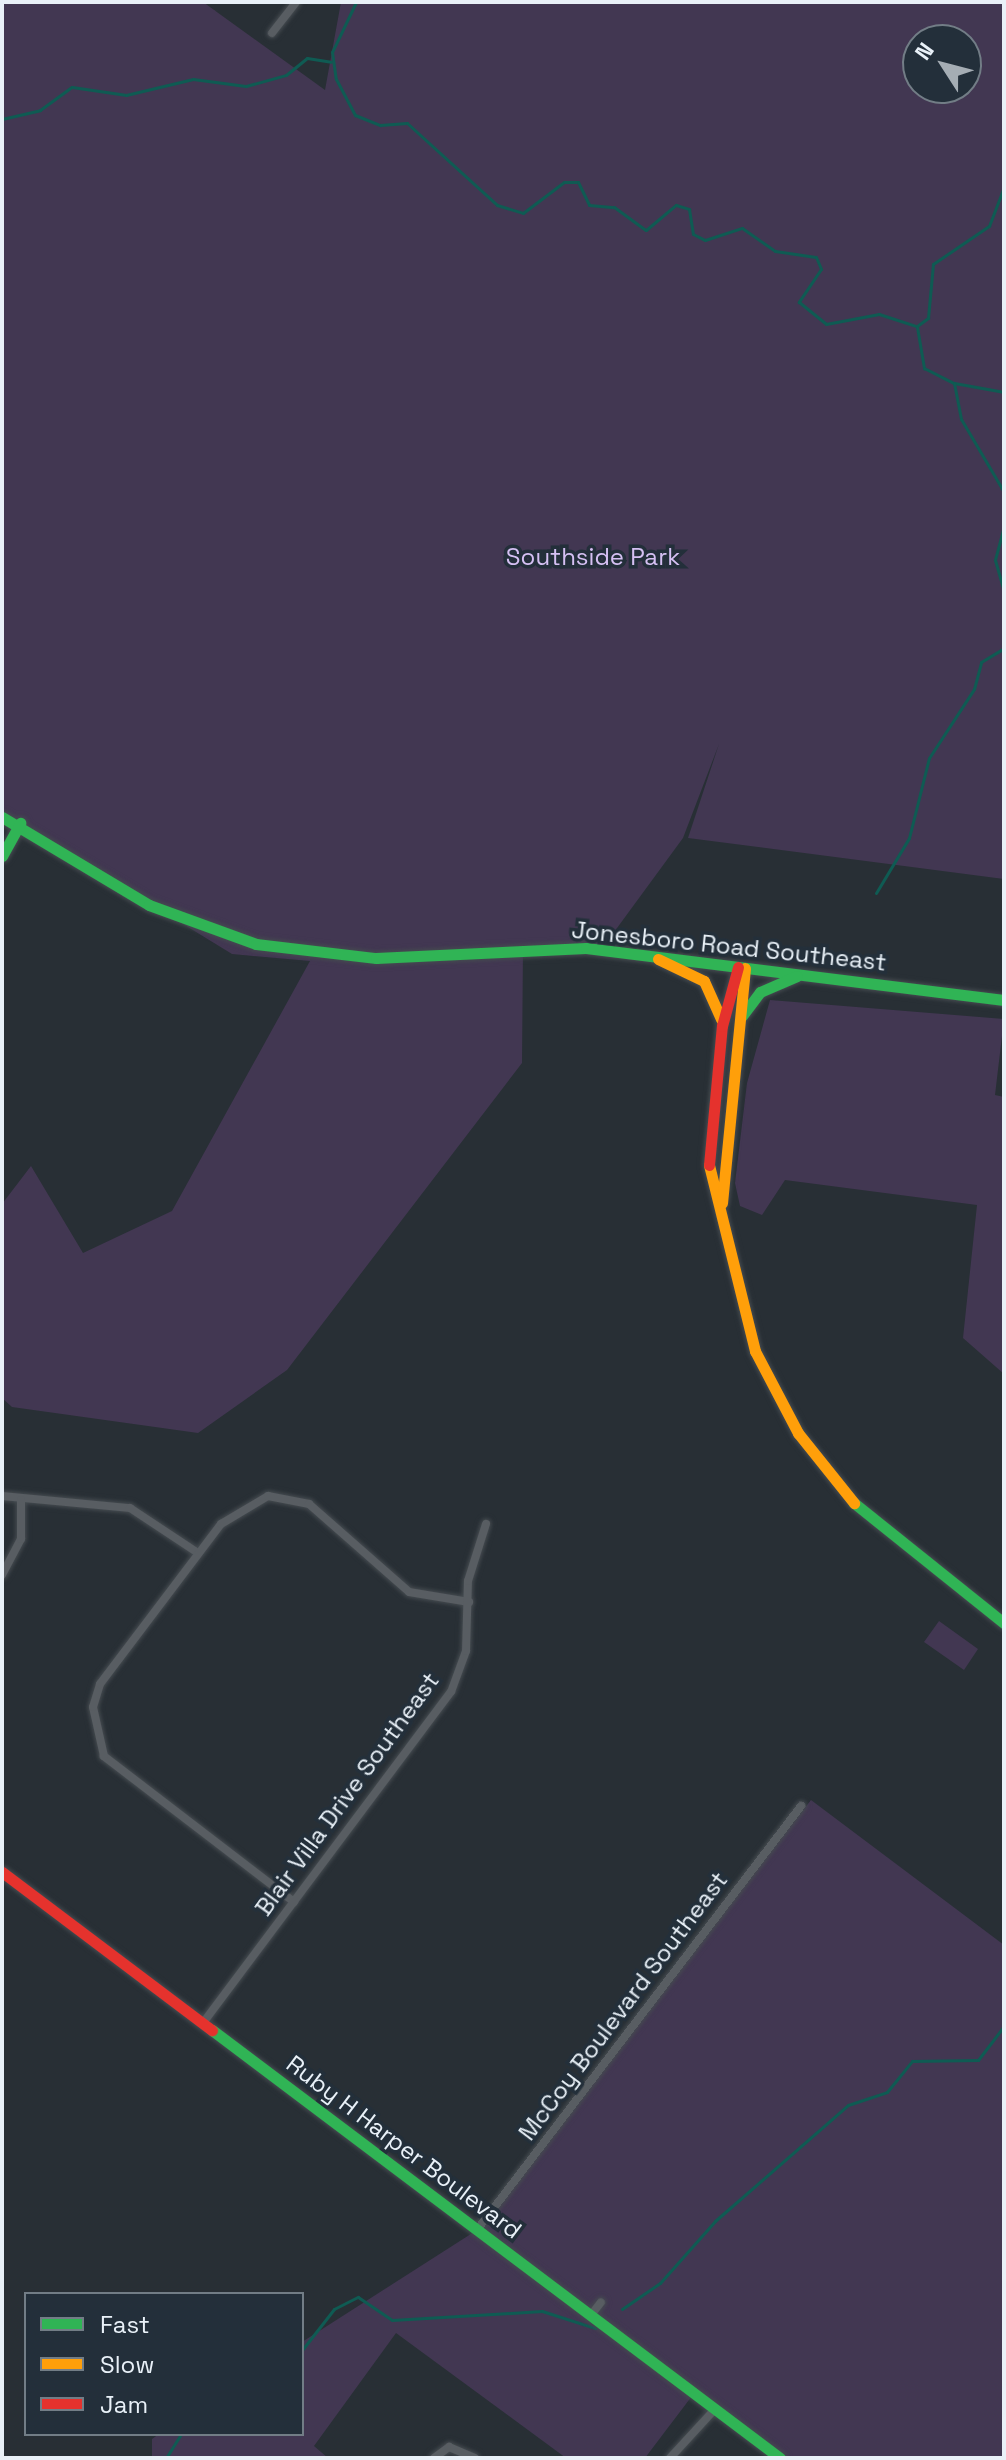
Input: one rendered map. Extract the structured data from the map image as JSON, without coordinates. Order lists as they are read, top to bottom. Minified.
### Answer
{"streets":{"street":["Jonesboro Road Southeast","Blair Villa Drive Southeast","McCoy Boulevard Southeast","Ruby H Harper Boulevard"]},"crossings":[["Blair Villa Drive Southeast","Ruby H Harper Boulevard"],["McCoy Boulevard Southeast","Ruby H Harper Boulevard"]],"parks":["Southside Park"],"legend":["Fast","Slow","Jam"],"north":"top left"}
